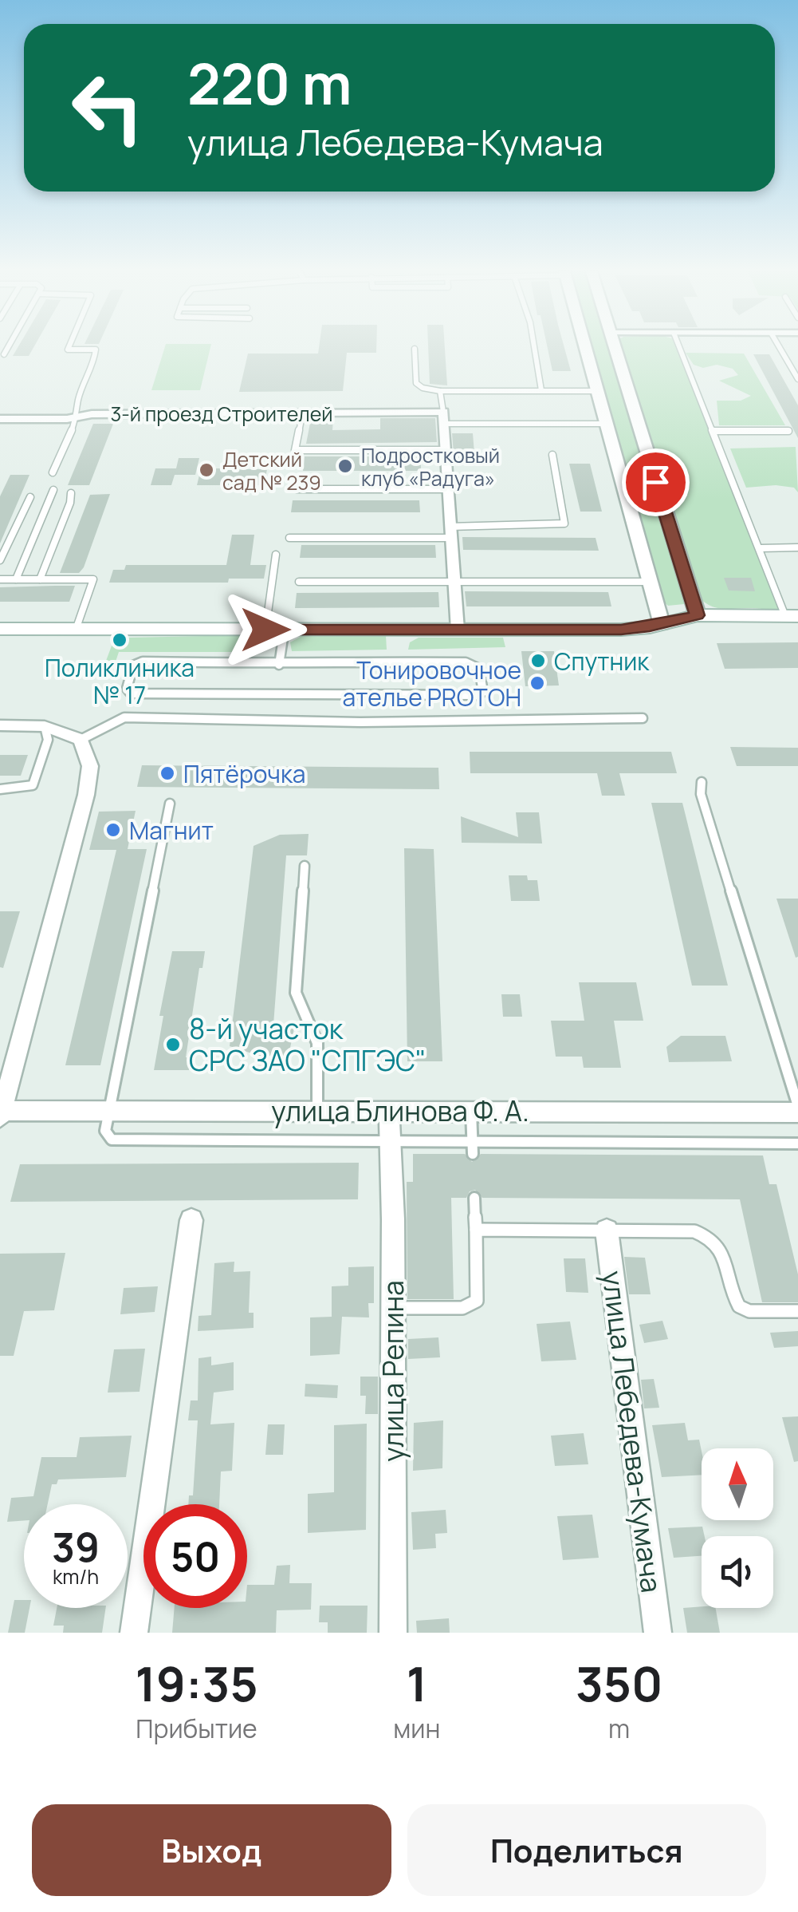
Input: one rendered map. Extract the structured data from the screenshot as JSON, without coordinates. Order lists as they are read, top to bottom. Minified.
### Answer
{"streets":{"street":["3-й проезд Строителей","улица Блинова Ф. А.","улица Репина","улица Лебедева-Кумача"]},"crossings":[["улица Блинова Ф. А.","улица Репина"]],"places":["Подростковый клуб «Радуга»","Детский сад № 239","Поликлиника № 17","Спутник","Тонировочное ателье PROTOH","Пятёрочка","Магнит","8-й участок СРС ЗАО \"СПГЭС\""],"north":"top","page":{"turn":["220 m","улица Лебедева-Кумача"],"speed":"39 km/h","limit":"50","eta":["19:35","Прибытие","1","мин","350","m"],"buttons":["Выход","Поделиться"]}}
